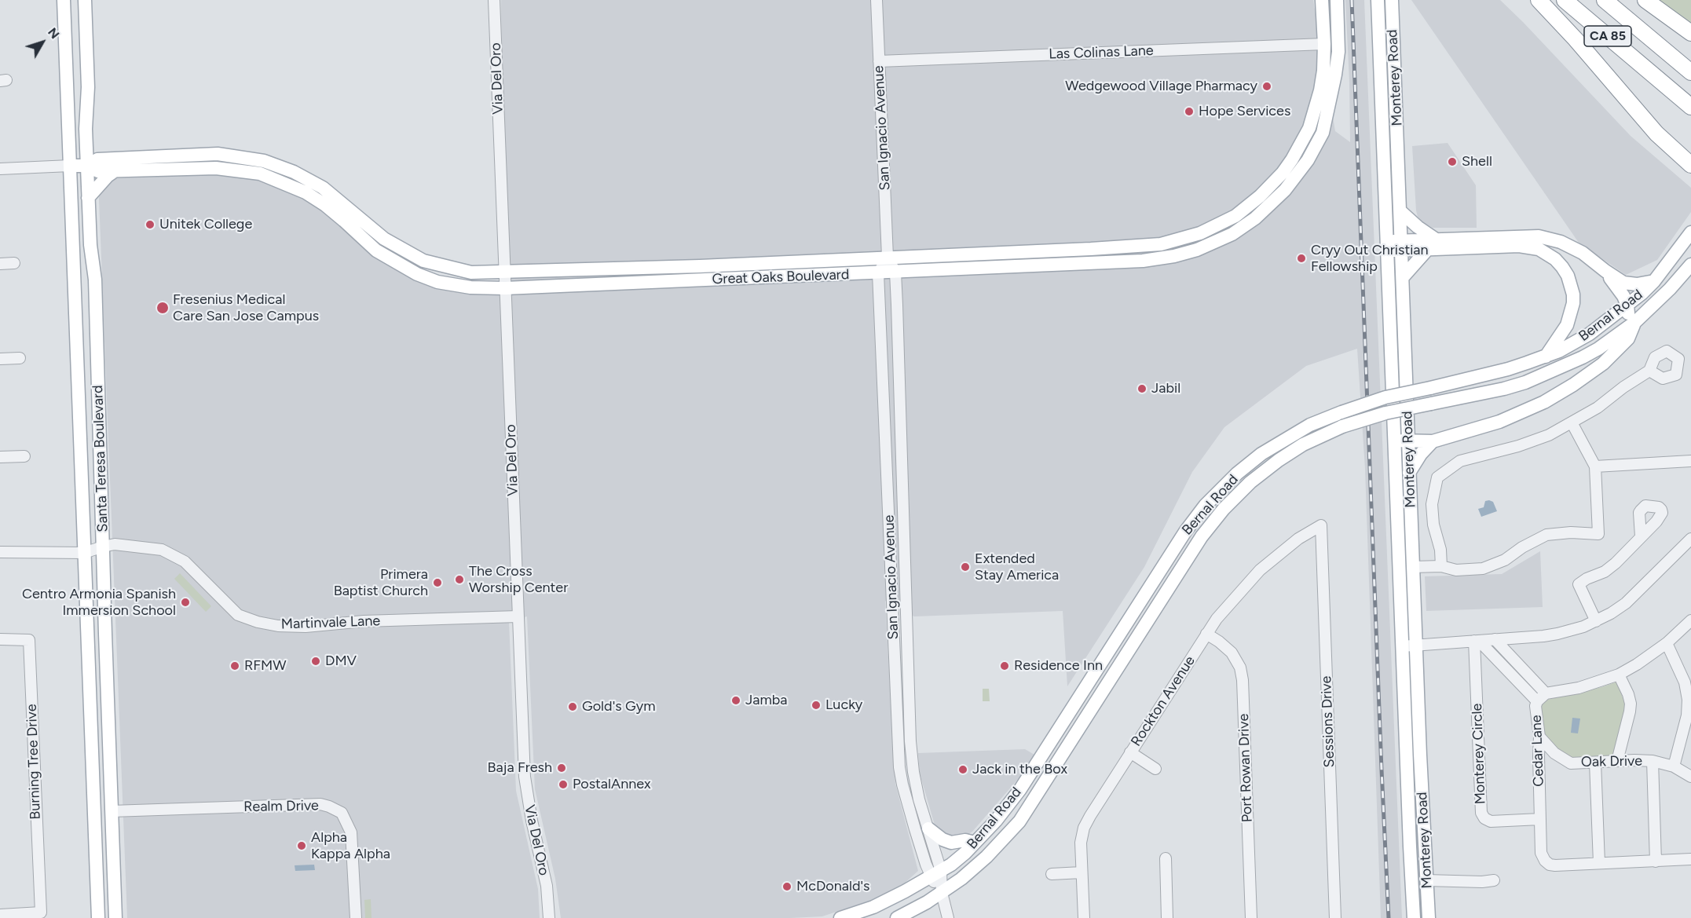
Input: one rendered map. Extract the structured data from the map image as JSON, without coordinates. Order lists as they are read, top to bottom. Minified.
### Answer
{"streets":{"highway":["CA 85"],"main road":["Monterey Road","Great Oaks Boulevard","Bernal Road","Santa Teresa Boulevard"],"street":["Las Colinas Lane","Via Del Oro","San Ignacio Avenue","Martinvale Lane","Rockton Avenue","Sessions Drive","Cedar Lane","Monterey Circle","Burning Tree Drive","Oak Drive","Port Rowan Drive","Realm Drive"]},"crossings":[["Las Colinas Lane","San Ignacio Avenue"],["Las Colinas Lane","Great Oaks Boulevard"],["Via Del Oro","Great Oaks Boulevard"],["Via Del Oro","Martinvale Lane"],["San Ignacio Avenue","Great Oaks Boulevard"],["San Ignacio Avenue","Bernal Road"],["Great Oaks Boulevard","Santa Teresa Boulevard"],["Santa Teresa Boulevard","Martinvale Lane"],["Santa Teresa Boulevard","Realm Drive"],["Rockton Avenue","Sessions Drive"],["Rockton Avenue","Port Rowan Drive"],["Cedar Lane","Monterey Circle"],["Cedar Lane","Oak Drive"]],"places":["Wedgewood Village Pharmacy","Hope Services","Shell","Unitek College","Cryy Out Christian Fellowship","Fresenius Medical Care San Jose Campus","Jabil","Extended Stay America","The Cross Worship Center","Primera Baptist Church","Centro Armonia Spanish Immersion School","DMV","RFMW","Residence Inn","Jamba","Lucky","Gold's Gym","Baja Fresh","Jack in the Box","PostalAnnex","Alpha Kappa Alpha","McDonald's"],"north":"top right"}
